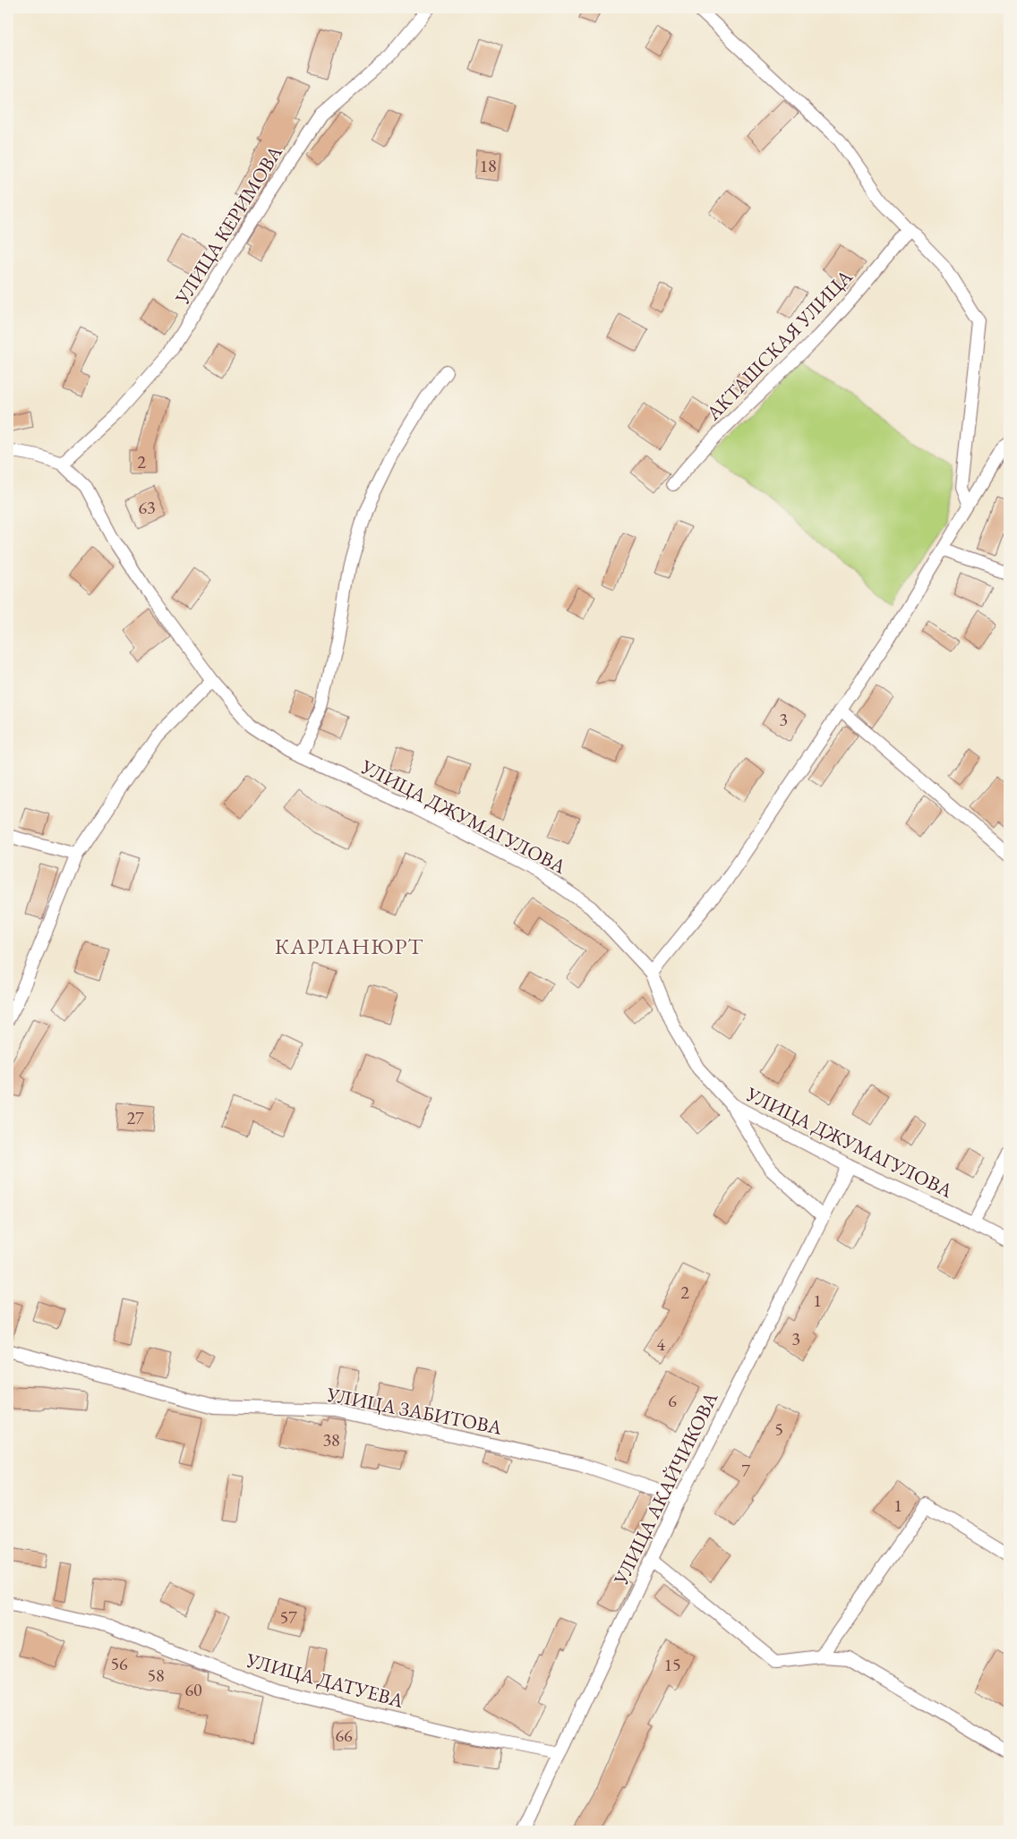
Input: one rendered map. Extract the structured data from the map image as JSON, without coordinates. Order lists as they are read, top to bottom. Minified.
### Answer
{"streets":{"street":["УЛИЦА КЕРИМОВА","АКТАШСКАЯ УЛИЦА","УЛИЦА ДЖУМАГУЛОВА","УЛИЦА ЗАБИТОВА","УЛИЦА АКАЙЧИКОВА","УЛИЦА ДАТУЕВА"]},"crossings":[["УЛИЦА КЕРИМОВА","УЛИЦА ДЖУМАГУЛОВА"],["УЛИЦА ДЖУМАГУЛОВА","УЛИЦА АКАЙЧИКОВА"],["УЛИЦА ЗАБИТОВА","УЛИЦА АКАЙЧИКОВА"],["УЛИЦА АКАЙЧИКОВА","УЛИЦА ДАТУЕВА"]],"districts":["КАРЛАНЮРТ"],"house_numbers":["18","2","63","3","27","2","1","3","4","6","5","38","7","1","57","56","15","58","60","66"]}
